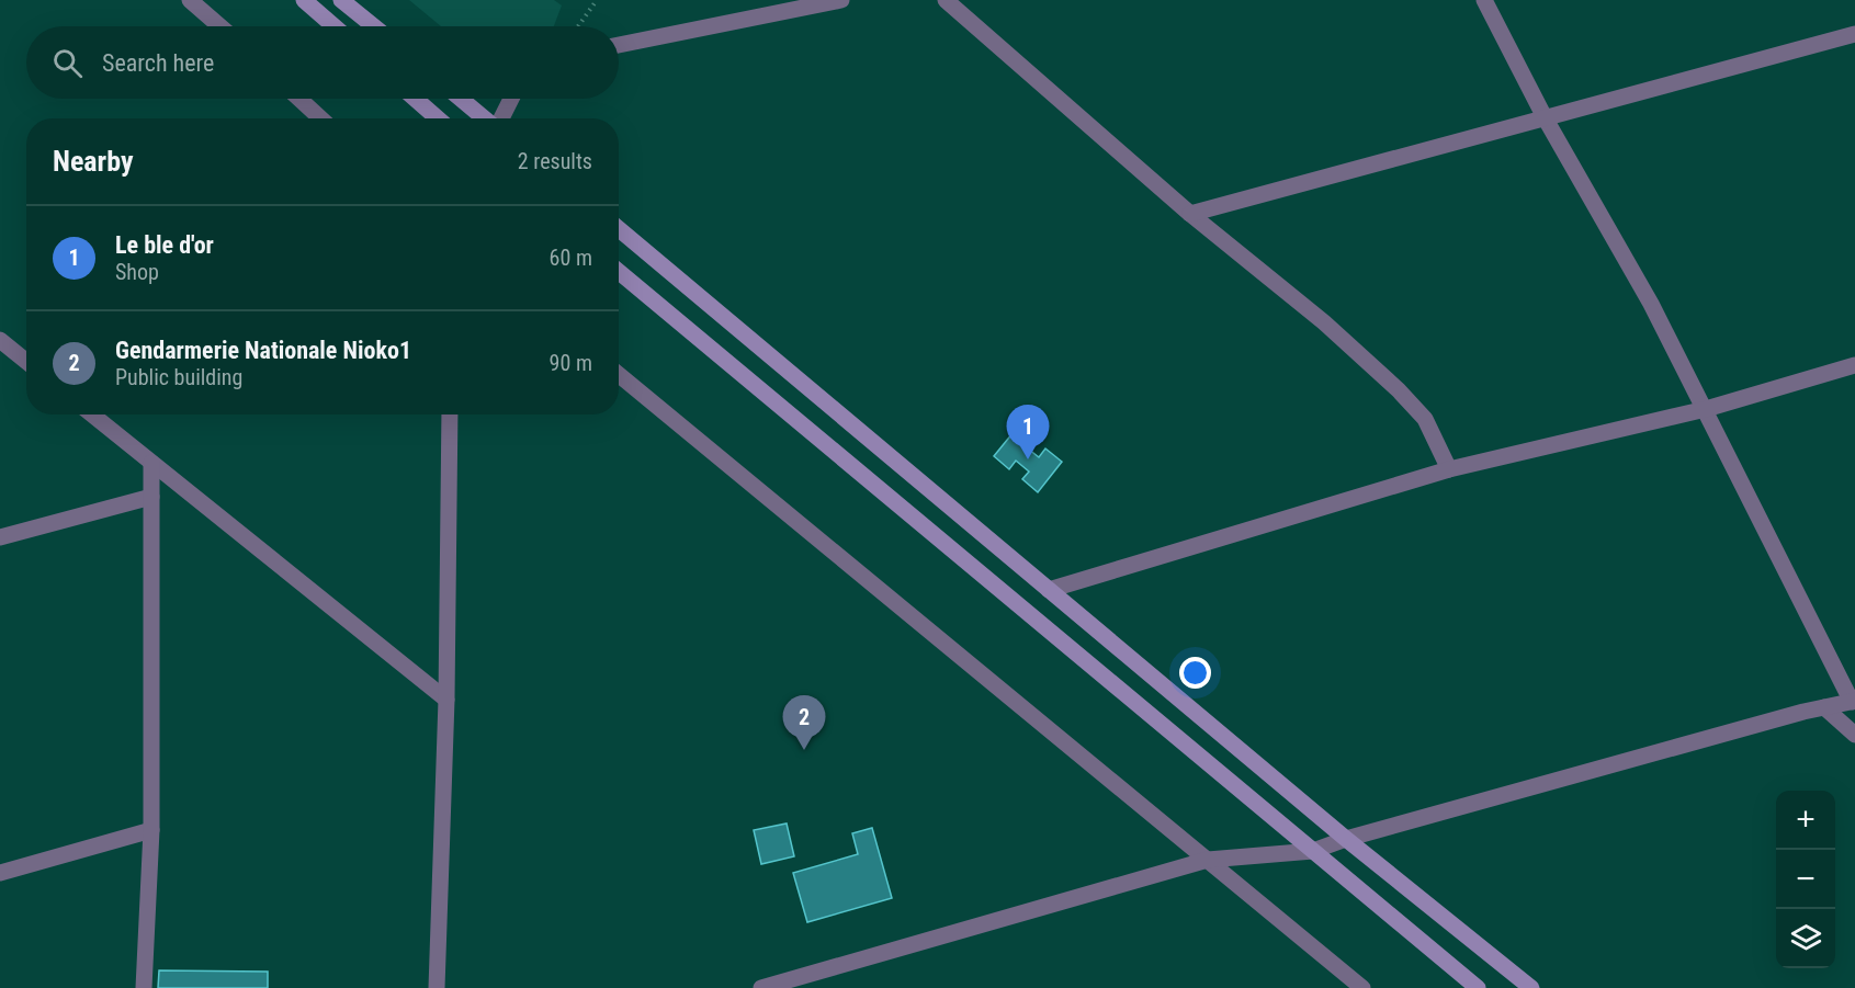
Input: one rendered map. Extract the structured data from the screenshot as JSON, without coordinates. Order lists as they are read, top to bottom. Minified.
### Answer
{"page":{"search":"Search here","heading":["Nearby","2 results"],"list":[{"mark":"1","name":"Le ble d'or","note":"Shop","value":"60 m"},{"mark":"2","name":"Gendarmerie Nationale Nioko1","note":"Public building","value":"90 m"}],"pins":["1","2"],"map_buttons":["+","−"]}}
